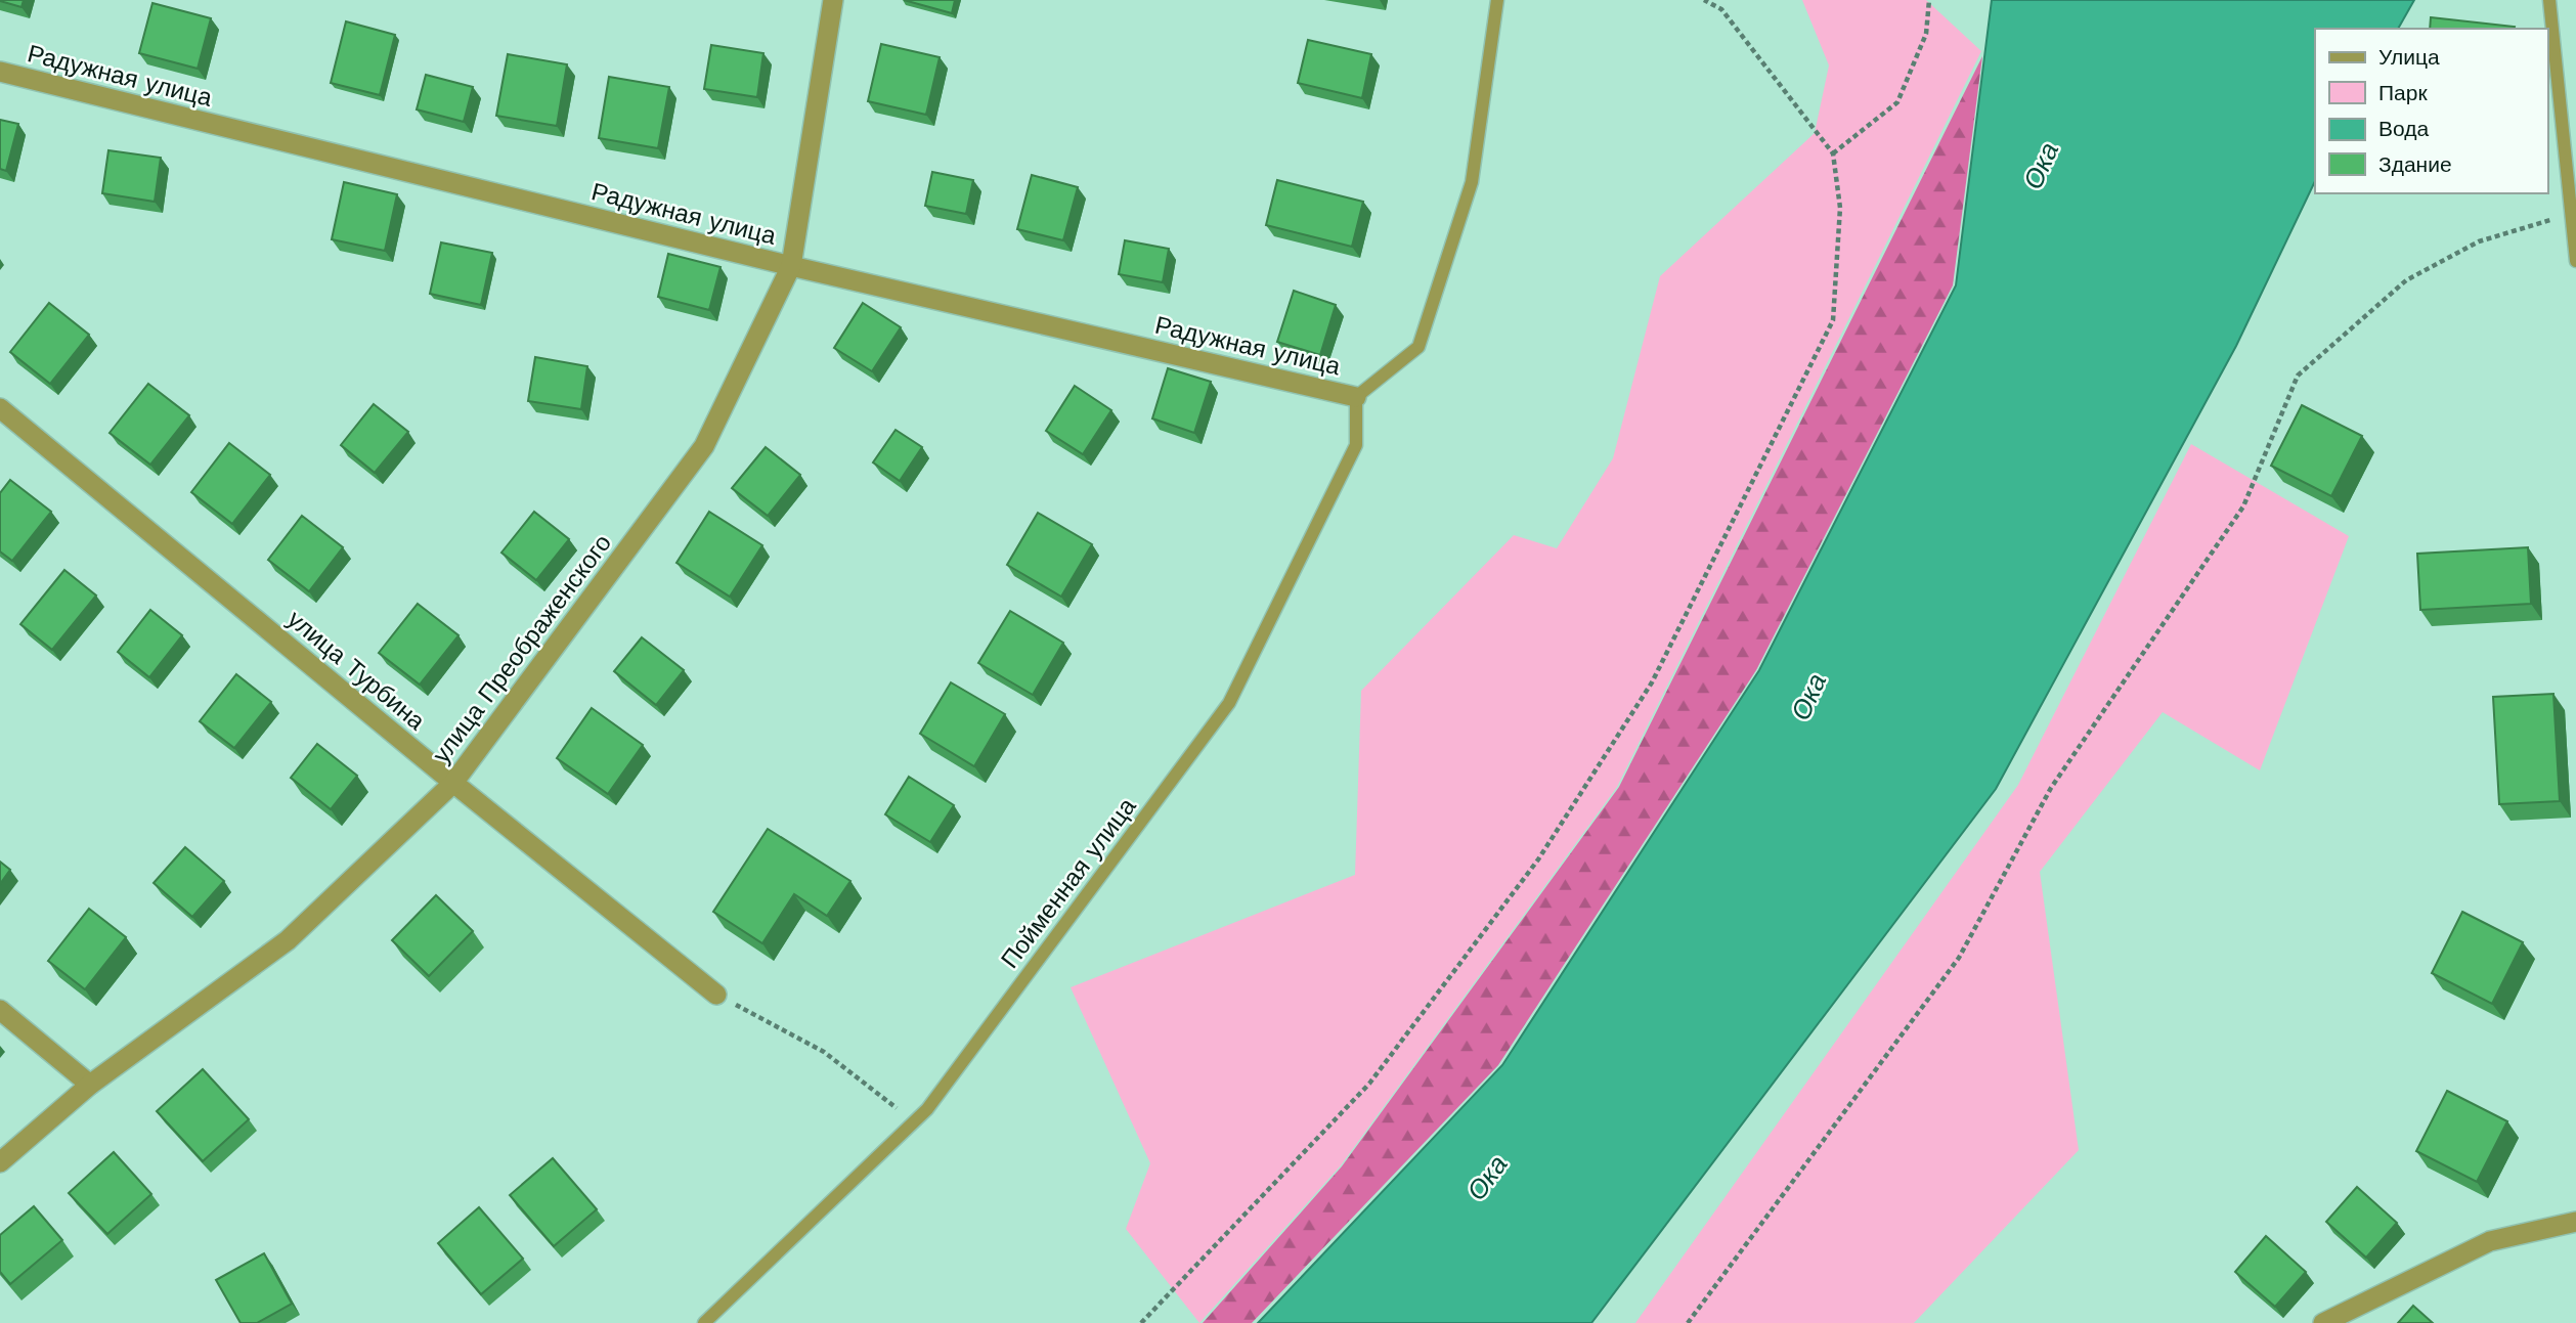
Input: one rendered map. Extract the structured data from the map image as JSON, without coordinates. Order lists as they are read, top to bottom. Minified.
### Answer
{"streets":{"street":["Радужная улица","улица Преображенского","улица Турбина"],"lane":["Пойменная улица"]},"crossings":[["Радужная улица","улица Преображенского"],["Радужная улица","Пойменная улица"],["улица Преображенского","улица Турбина"]],"water":["Ока"],"legend":["Улица","Парк","Вода","Здание"]}
